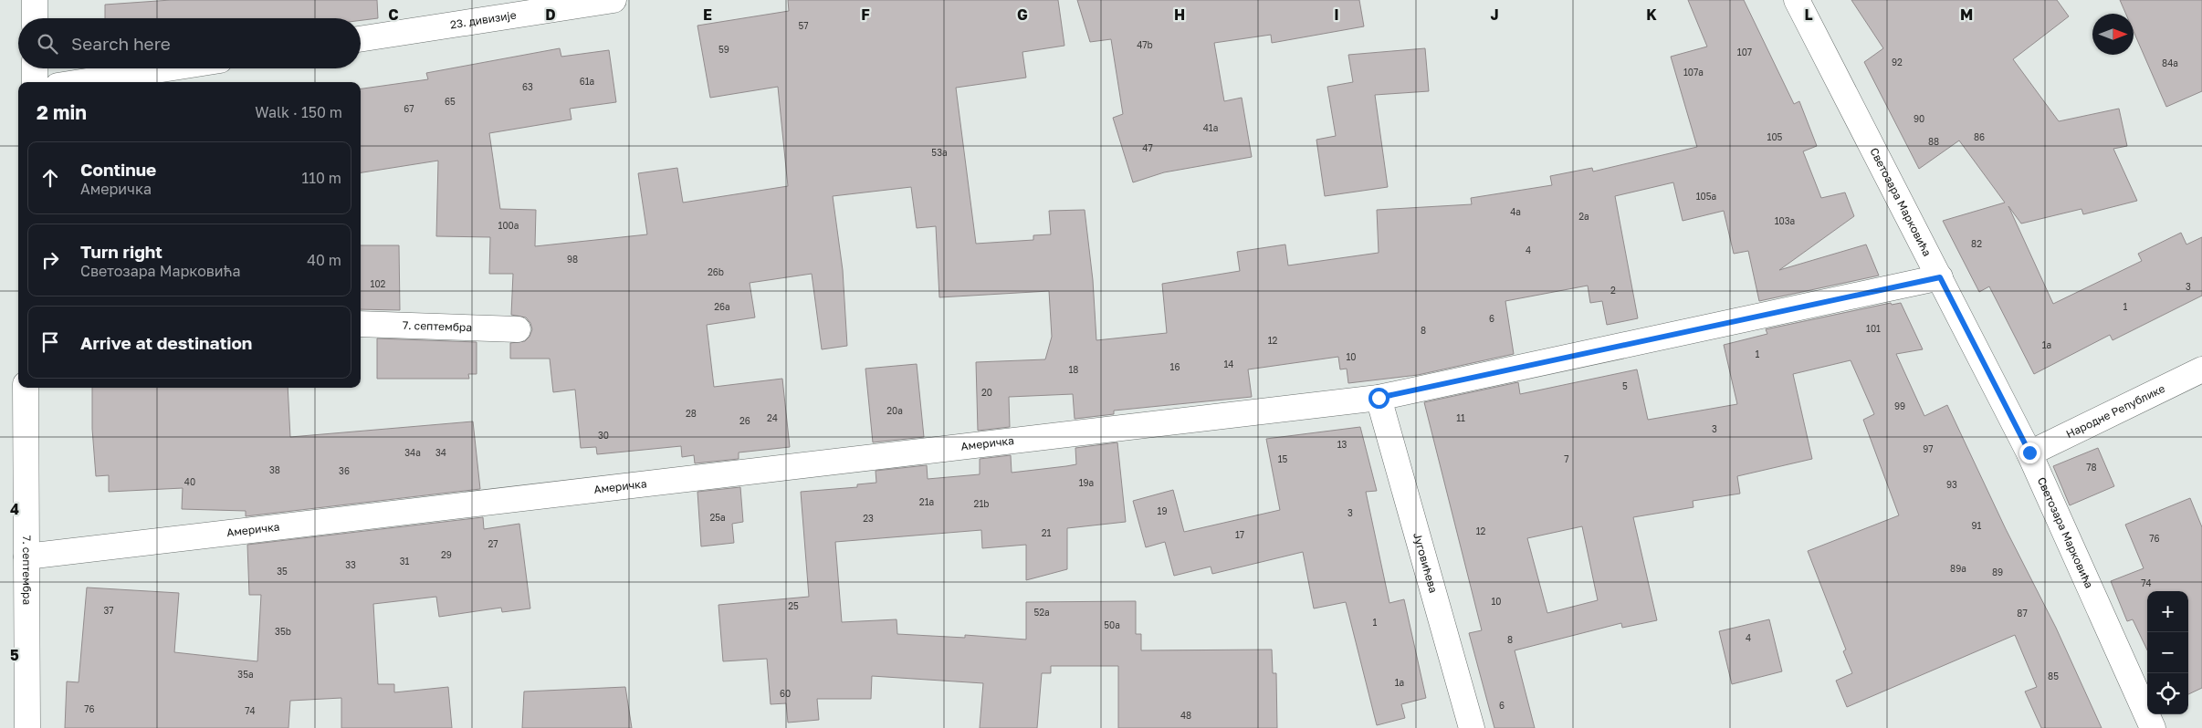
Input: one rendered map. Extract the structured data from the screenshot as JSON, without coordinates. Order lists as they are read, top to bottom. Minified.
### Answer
{"streets":{"street":["23. дивизије","Светозара Марковића","7. септембра","Народне Републике","Америчка","Југовићева"]},"crossings":[["Светозара Марковића","Народне Републике"],["Светозара Марковића","Америчка"],["7. септембра","Америчка"],["Америчка","Југовићева"]],"house_numbers":["57","47b","59","107","92","84a","107a","61a","63","65","67","90","41a","105","86","88","47","53a","105a","4a","2a","103a","100a","82","4","98","26b","102","3","2","26a","1","6","101","8","12","1a","1","10","14","16","18","5","20","99","20a","28","24","11","26","3","30","13","97","34a","34","15","7","78","38","36","40","19a","93","21a","21b","19","3","25a","23","91","12","21","17","76","27","29","31","33","89a","35","89","74","10","25","37","52a","87","1","50a","35b","4","8","35a","85","1a","60","6","76","74","48"],"north":"right","page":{"search":"Search here","heading":["2 min","Walk · 150 m"],"list":[["Continue","Америчка","110 m"],["Turn right","Светозара Марковића","40 m"],"Arrive at destination"],"map_buttons":["+","−"]},"grid":{"columns":["C","D","E","F","G","H","I","J","K","L","M"],"rows":["4","5"]}}
